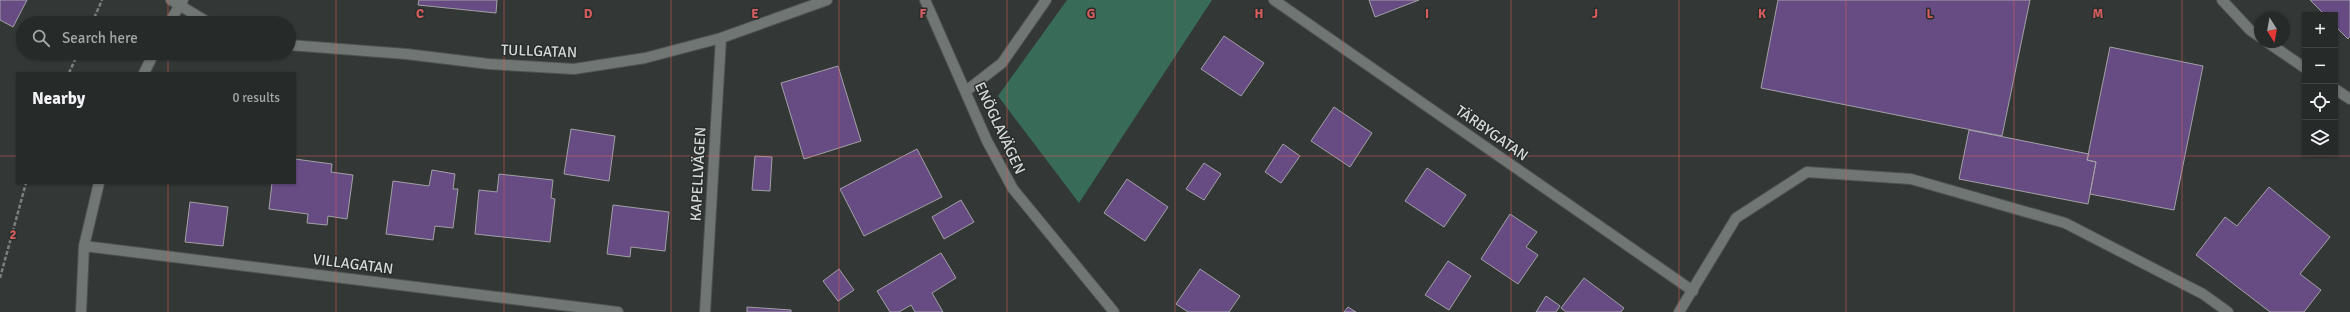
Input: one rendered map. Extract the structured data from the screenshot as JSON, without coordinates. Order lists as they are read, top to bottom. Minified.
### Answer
{"streets":{"street":["TULLGATAN","ENÖGLAVÄGEN","TÄRBYGATAN","KAPELLVÄGEN","VILLAGATAN"]},"crossings":[["TULLGATAN","KAPELLVÄGEN"]],"north":"bottom","page":{"map_buttons":["+","−"],"search":"Search here","heading":["Nearby","0 results"]},"grid":{"columns":["C","D","E","F","G","H","I","J","K","L","M"],"rows":["2"]}}
